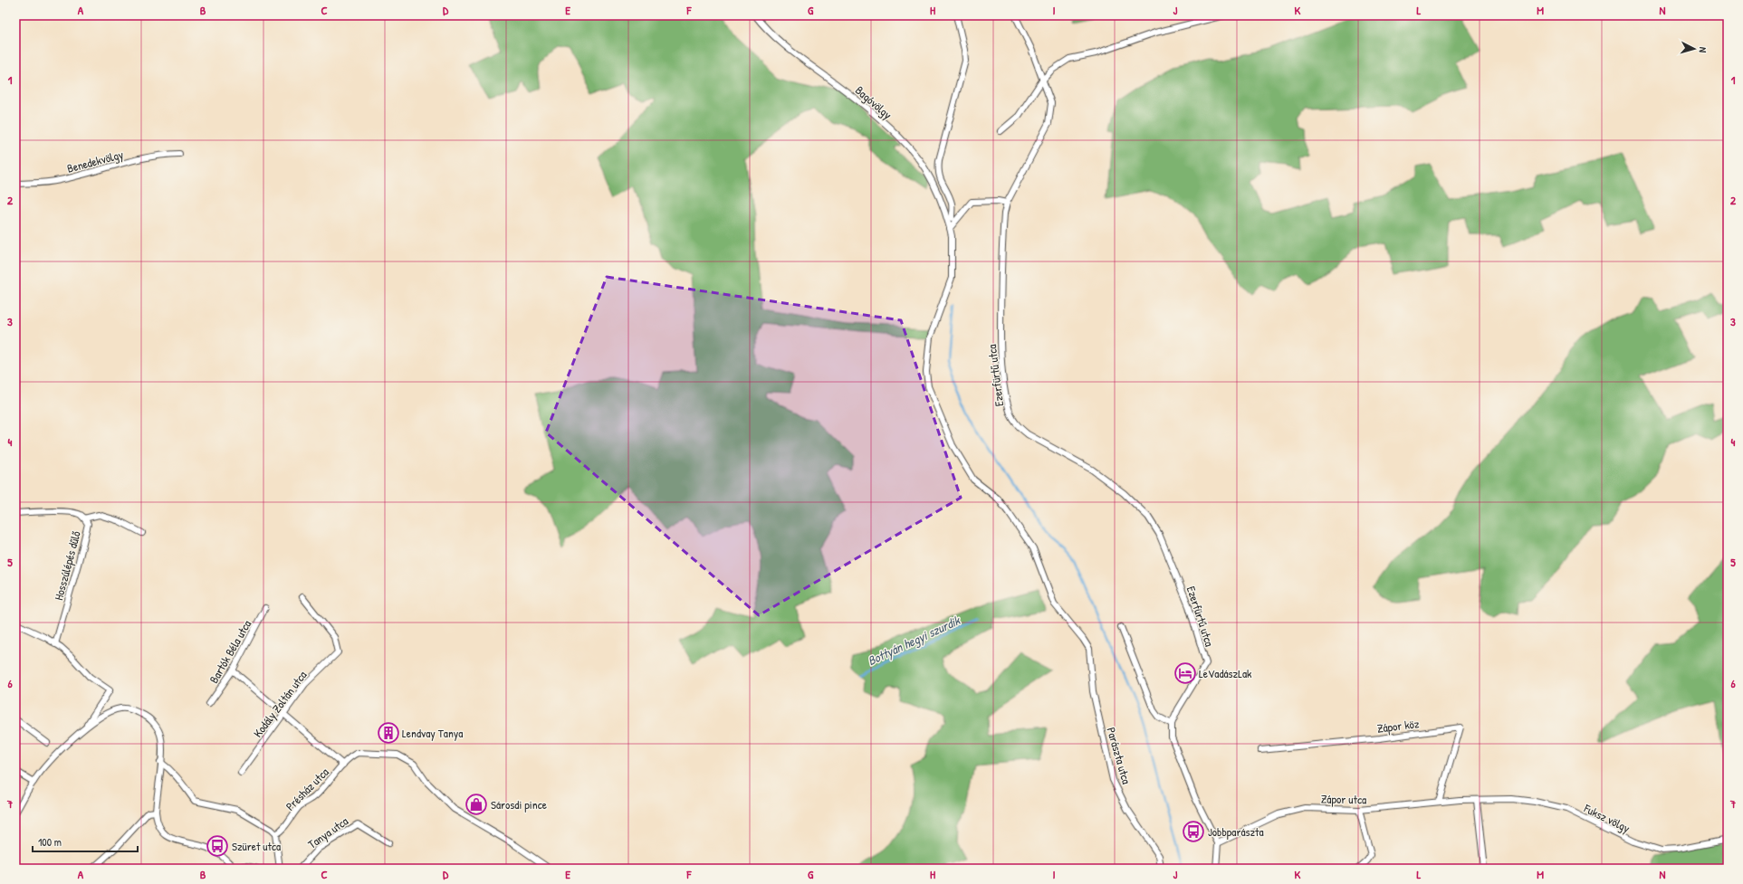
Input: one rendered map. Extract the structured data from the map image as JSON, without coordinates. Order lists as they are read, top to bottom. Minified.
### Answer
{"streets":{"street":["Bagóvölgy","Benedekvölgy","Ezerfürtű utca","Hosszúlépés dűlő","Bartók Béla utca","Kodály Zoltán utca","Zápor köz","Parászta utca","Présház utca","Zápor utca","Fuksz völgy","Tanya utca"]},"crossings":[["Bagóvölgy","Parászta utca"],["Zápor köz","Zápor utca"],["Zápor utca","Fuksz völgy"]],"water":["Bottyán hegyi szurdik"],"places":{"hotel":["LeVadászLak"],"building":["Lendvay Tanya"],"shop":["Sárosdi pince"],"bus stop":["Jobbparászta","Szüret utca"]},"scale_bar":"100 m","north":"right","grid":{"columns":["A","B","C","D","E","F","G","H","I","J","K","L","M","N"],"rows":["1","2","3","4","5","6","7"]}}
